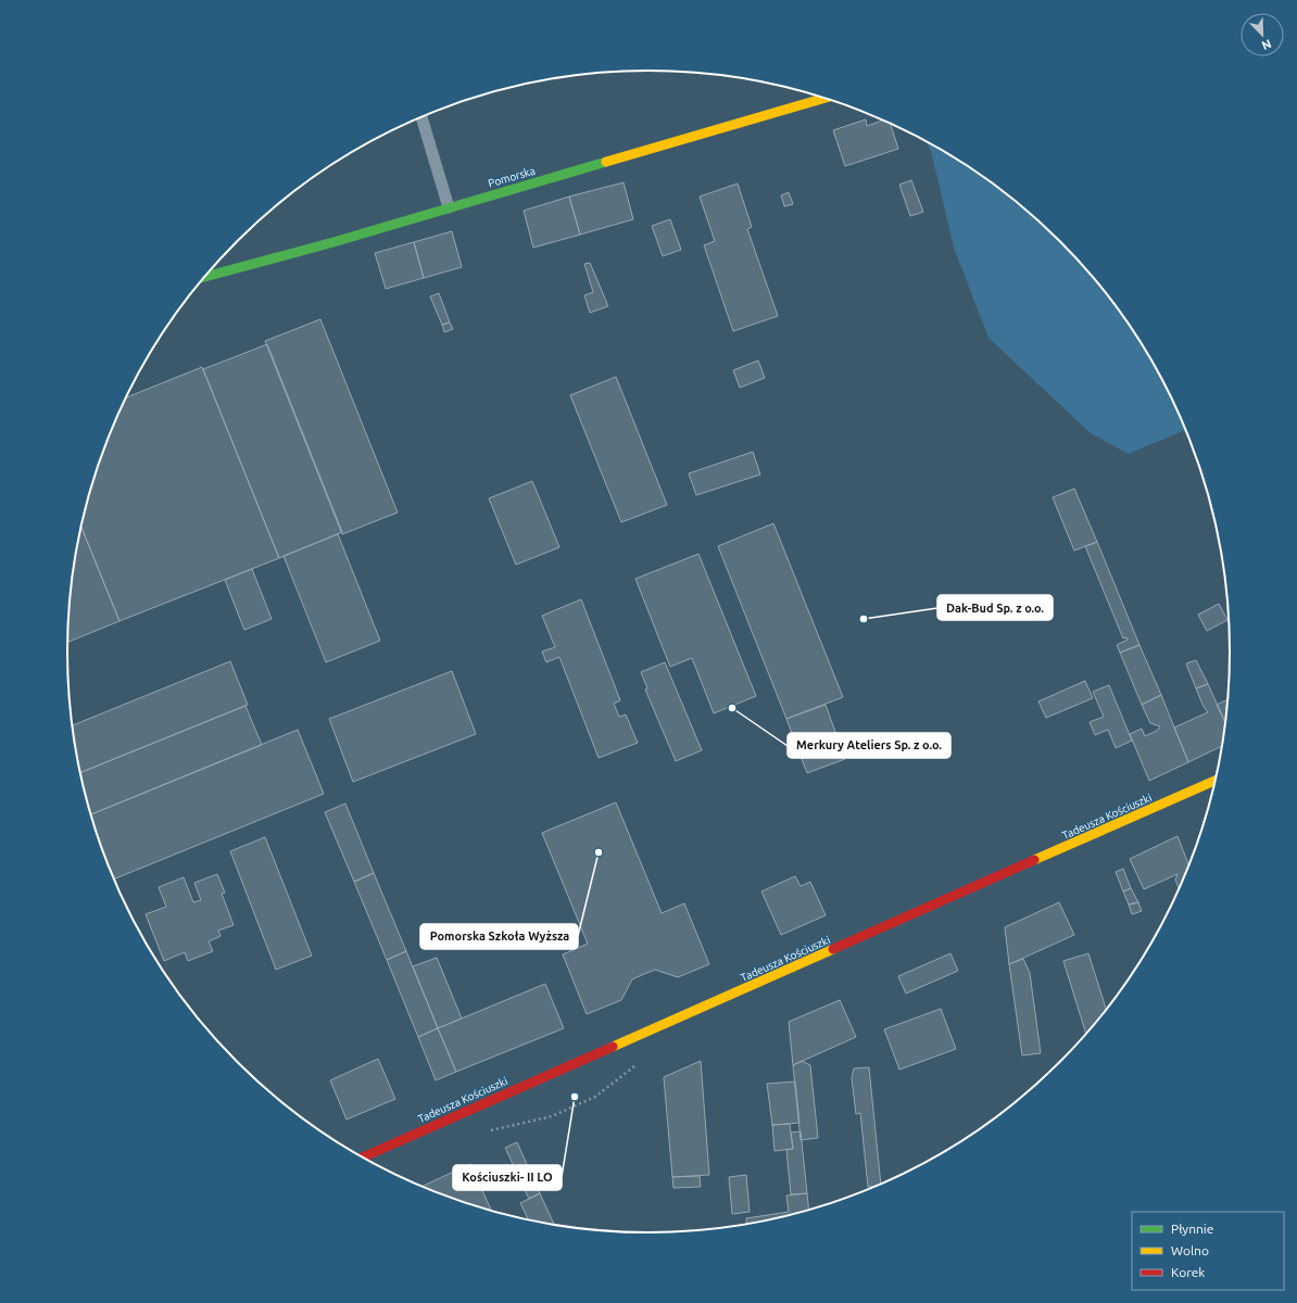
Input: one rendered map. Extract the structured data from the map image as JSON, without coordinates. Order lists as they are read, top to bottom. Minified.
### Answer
{"streets":{"street":["Pomorska","Tadeusza Kościuszki"]},"places":["Dak-Bud Sp. z o.o.","Merkury Ateliers Sp. z o.o.","Pomorska Szkoła Wyższa","Kościuszki- II LO"],"legend":["Płynnie","Wolno","Korek"],"north":"bottom right"}
